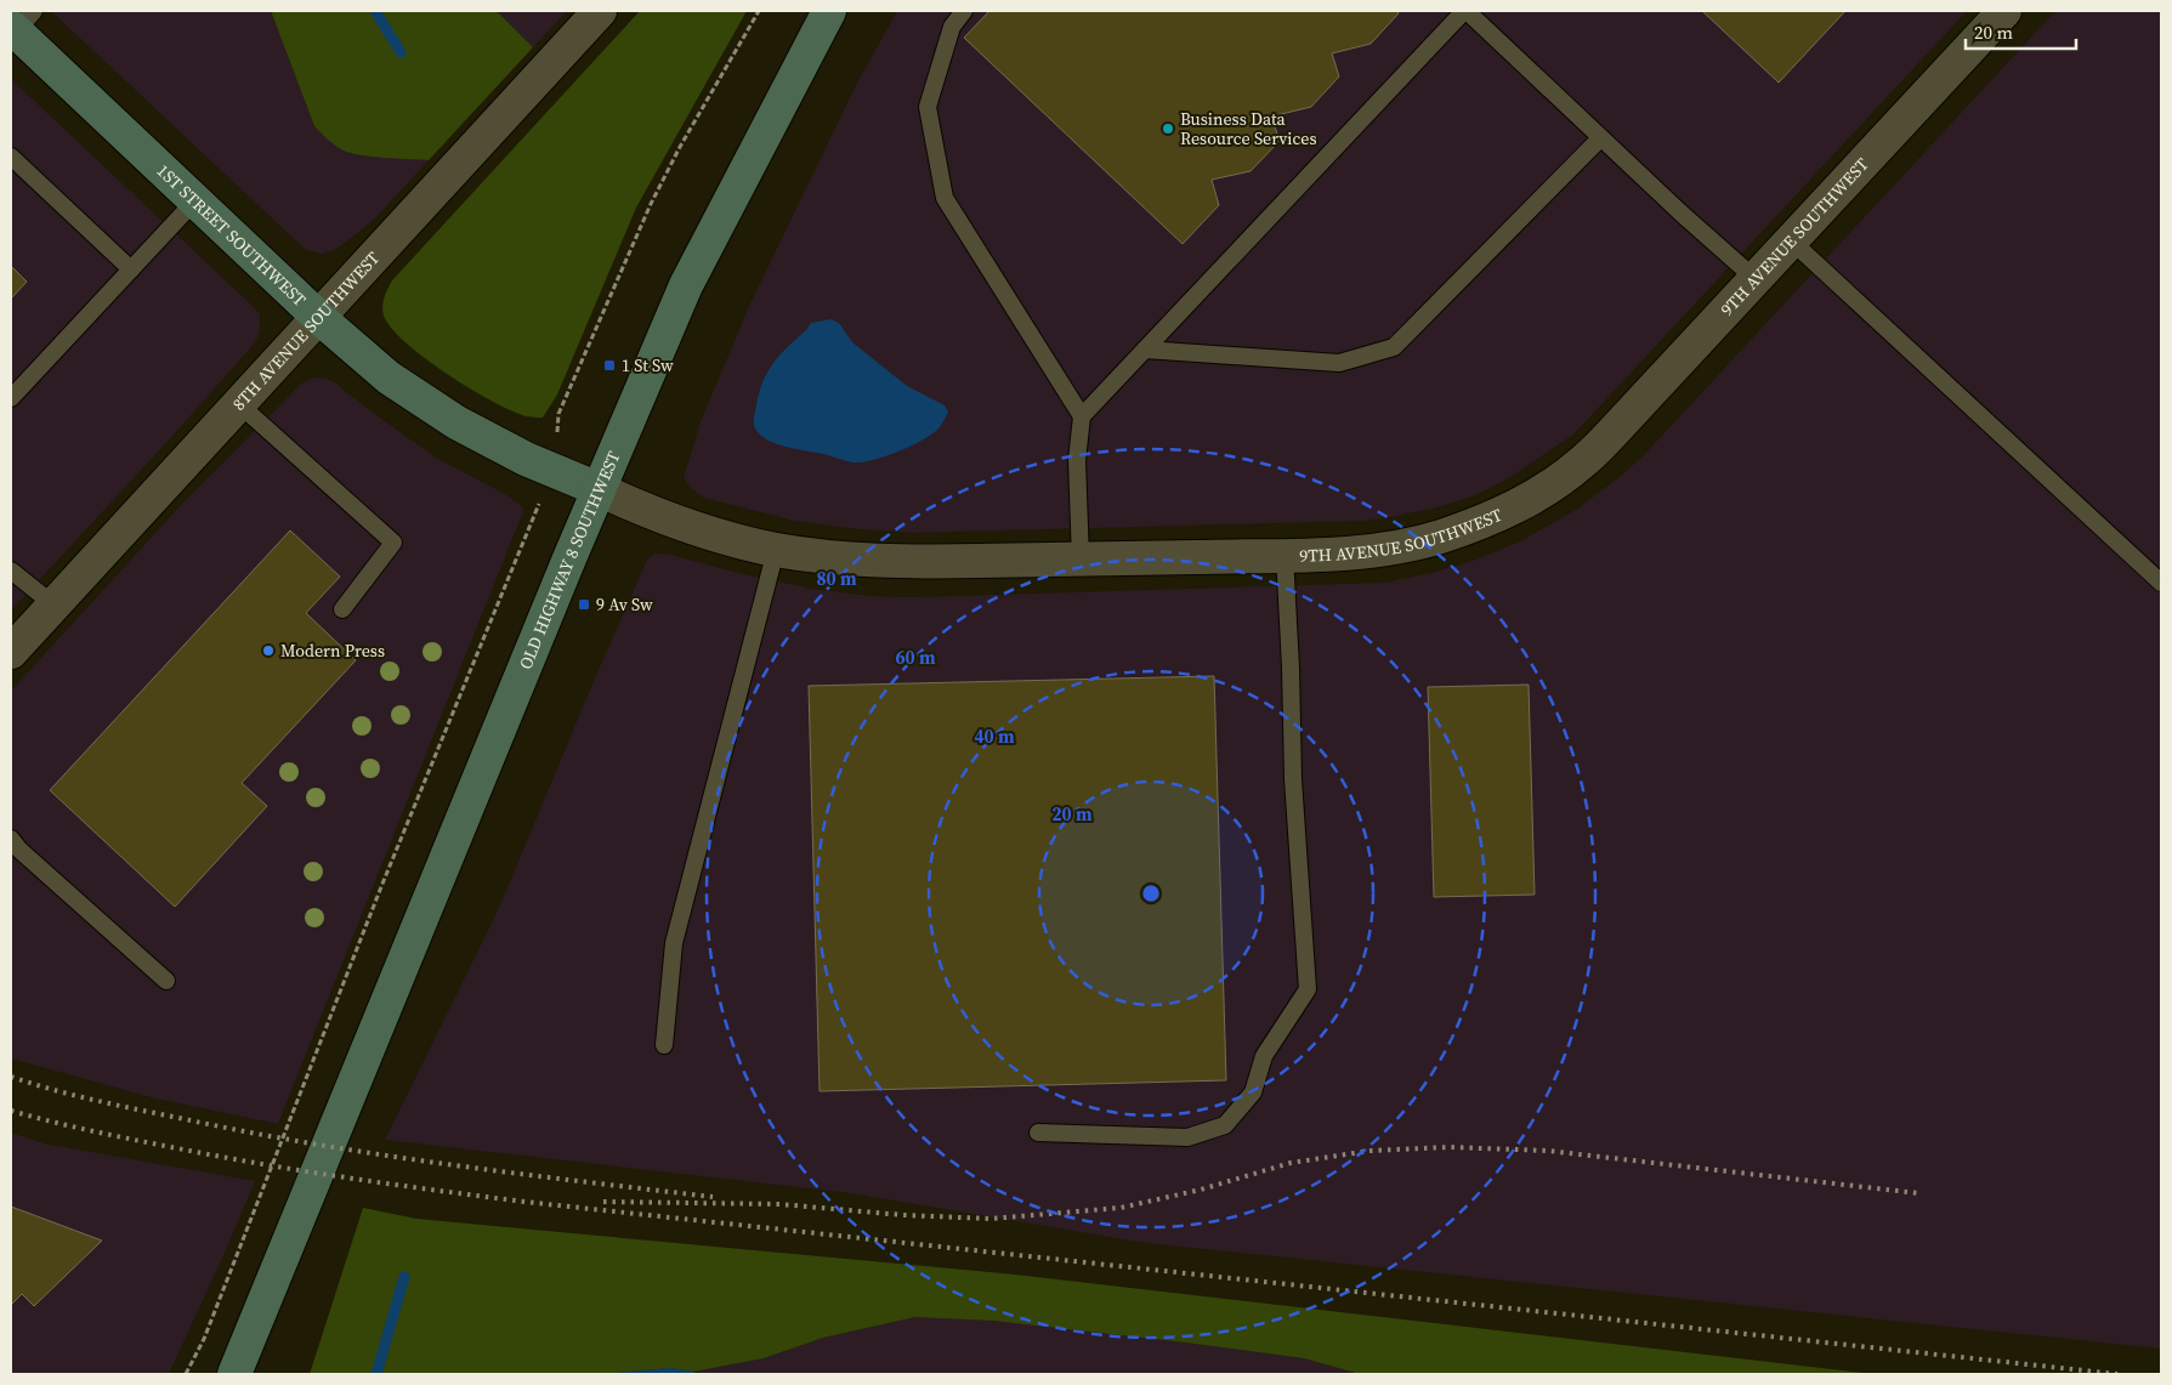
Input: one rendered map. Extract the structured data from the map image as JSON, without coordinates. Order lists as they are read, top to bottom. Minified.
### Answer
{"streets":{"street":["1ST STREET SOUTHWEST","9TH AVENUE SOUTHWEST","8TH AVENUE SOUTHWEST","OLD HIGHWAY 8 SOUTHWEST"]},"crossings":[["1ST STREET SOUTHWEST","9TH AVENUE SOUTHWEST"],["1ST STREET SOUTHWEST","8TH AVENUE SOUTHWEST"],["1ST STREET SOUTHWEST","OLD HIGHWAY 8 SOUTHWEST"],["9TH AVENUE SOUTHWEST","OLD HIGHWAY 8 SOUTHWEST"]],"places":{"other":["Business Data Resource Services","Modern Press"],"transit":["1 St Sw","9 Av Sw"]},"scale_bar":"20 m","rings":["80 m","60 m","40 m","20 m"]}
